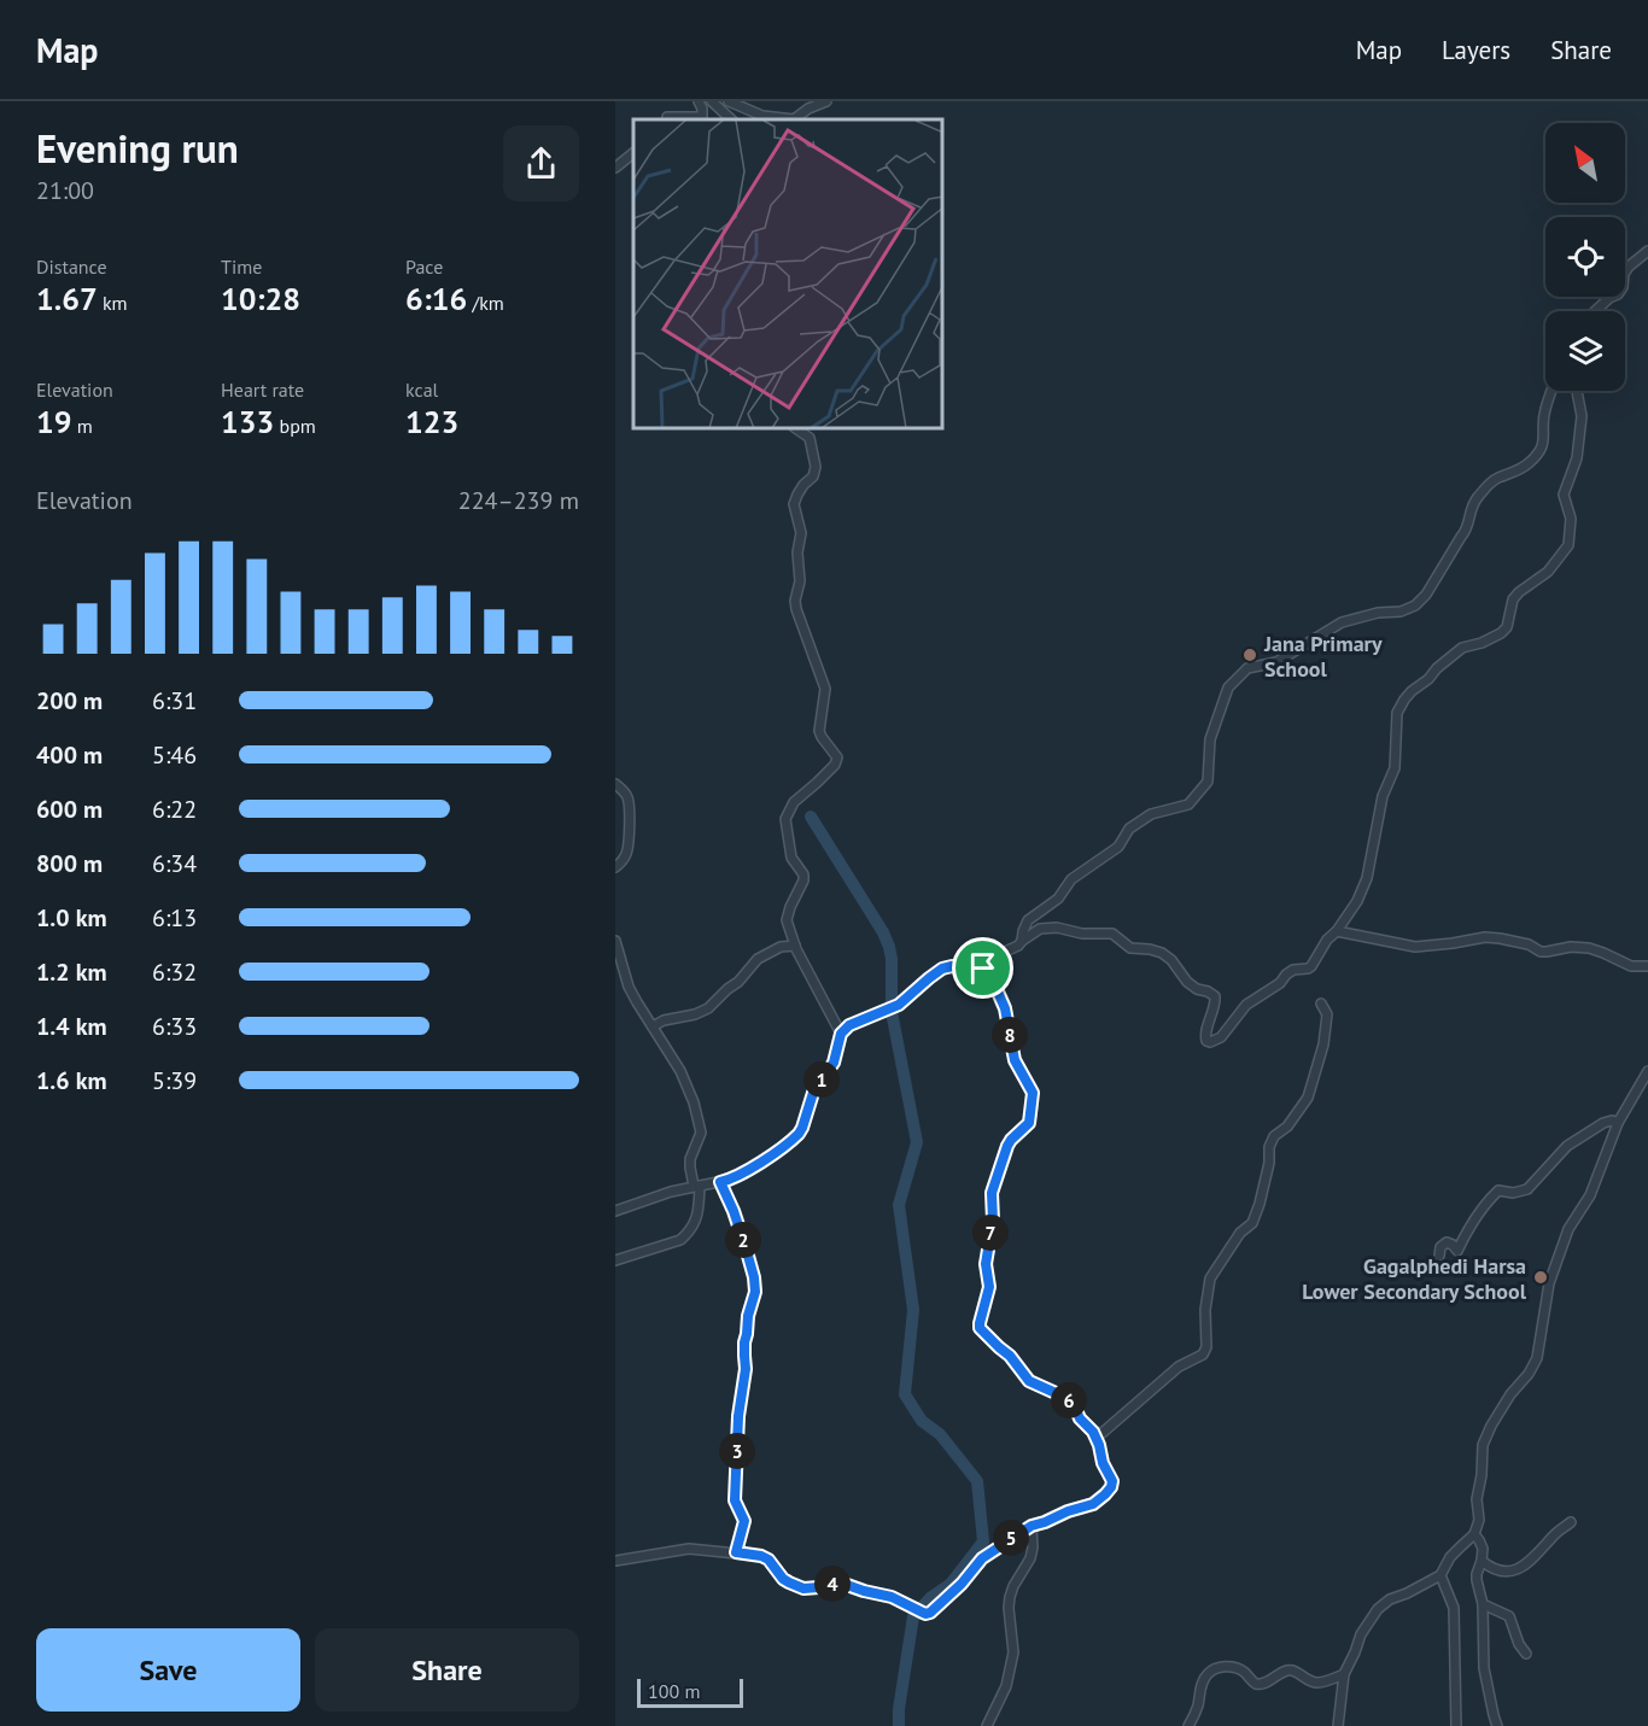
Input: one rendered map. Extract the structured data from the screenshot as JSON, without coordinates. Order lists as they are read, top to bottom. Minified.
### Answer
{"places":["Jana Primary School","Gagalphedi Harsa Lower Secondary School"],"scale_bar":"100 m","north":"top left","page":{"header":"Map","nav":["Map","Layers","Share"],"heading":["Evening run","21:00"],"stats":[["Distance","1.67 km"],["Time","10:28"],["Pace","6:16 /km"],["Elevation","19 m"],["Heart rate","133 bpm"],["kcal","123"]],"chart":["Elevation","224–239 m"],"list":[{"name":"200 m","note":"6:31"},{"name":"400 m","note":"5:46"},{"name":"600 m","note":"6:22"},{"name":"800 m","note":"6:34"},{"name":"1.0 km","note":"6:13"},{"name":"1.2 km","note":"6:32"},{"name":"1.4 km","note":"6:33"},{"name":"1.6 km","note":"5:39"}],"pins":["8","1","7","2","6","3","5","4"],"buttons":["Save","Share"],"scale":"100 m"}}
